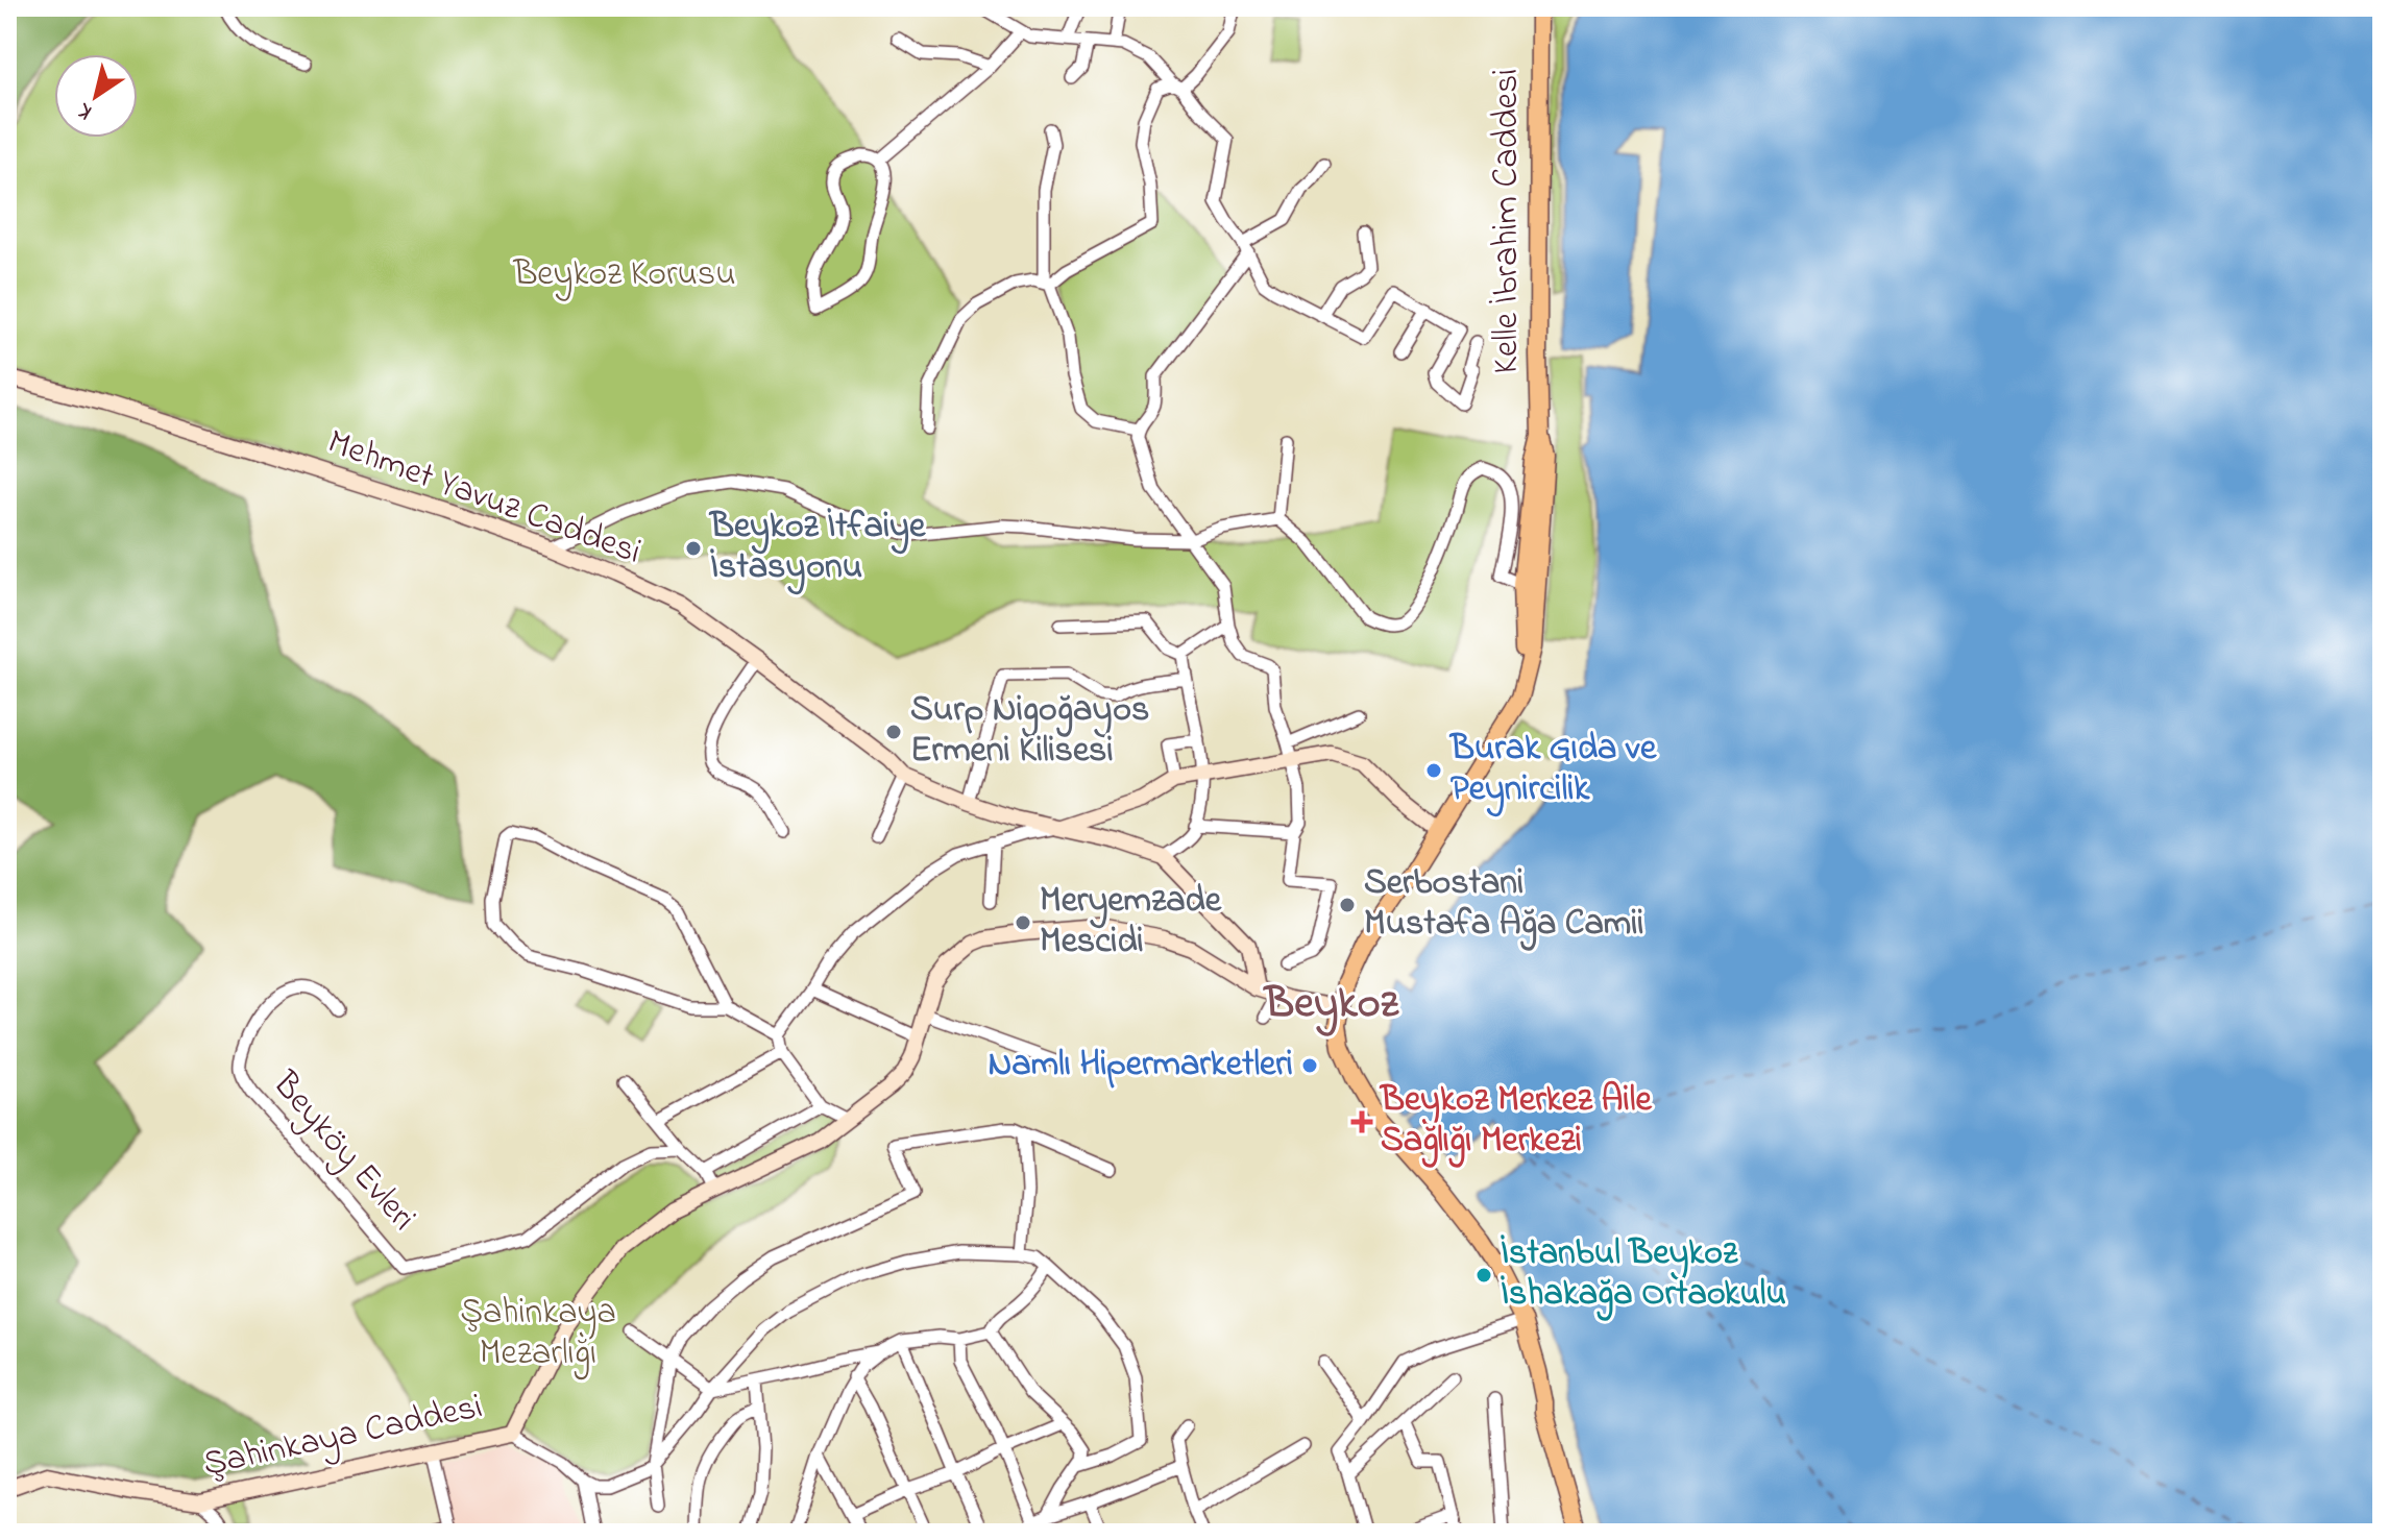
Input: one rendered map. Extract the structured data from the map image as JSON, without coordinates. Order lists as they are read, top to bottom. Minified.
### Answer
{"streets":{"main road":["Kelle İbrahim Caddesi"],"street":["Mehmet Yavuz Caddesi","Beyköy Evleri","Şahinkaya Caddesi"]},"crossings":[["Kelle İbrahim Caddesi","Şahinkaya Caddesi"],["Mehmet Yavuz Caddesi","Şahinkaya Caddesi"]],"districts":["Beykoz"],"parks":["Beykoz Korusu","Şahinkaya Mezarlığı"],"places":{"other":["Beykoz İtfaiye İstasyonu","Surp Nigoğayos Ermeni Kilisesi","Burak Gıda ve Peynircilik","Serbostani Mustafa Ağa Camii","Meryemzade Mescidi","Namlı Hipermarketleri","İstanbul Beykoz İshakağa Ortaokulu"],"health":["Beykoz Merkez Aile Sağlığı Merkezi"]},"north":"bottom left"}
